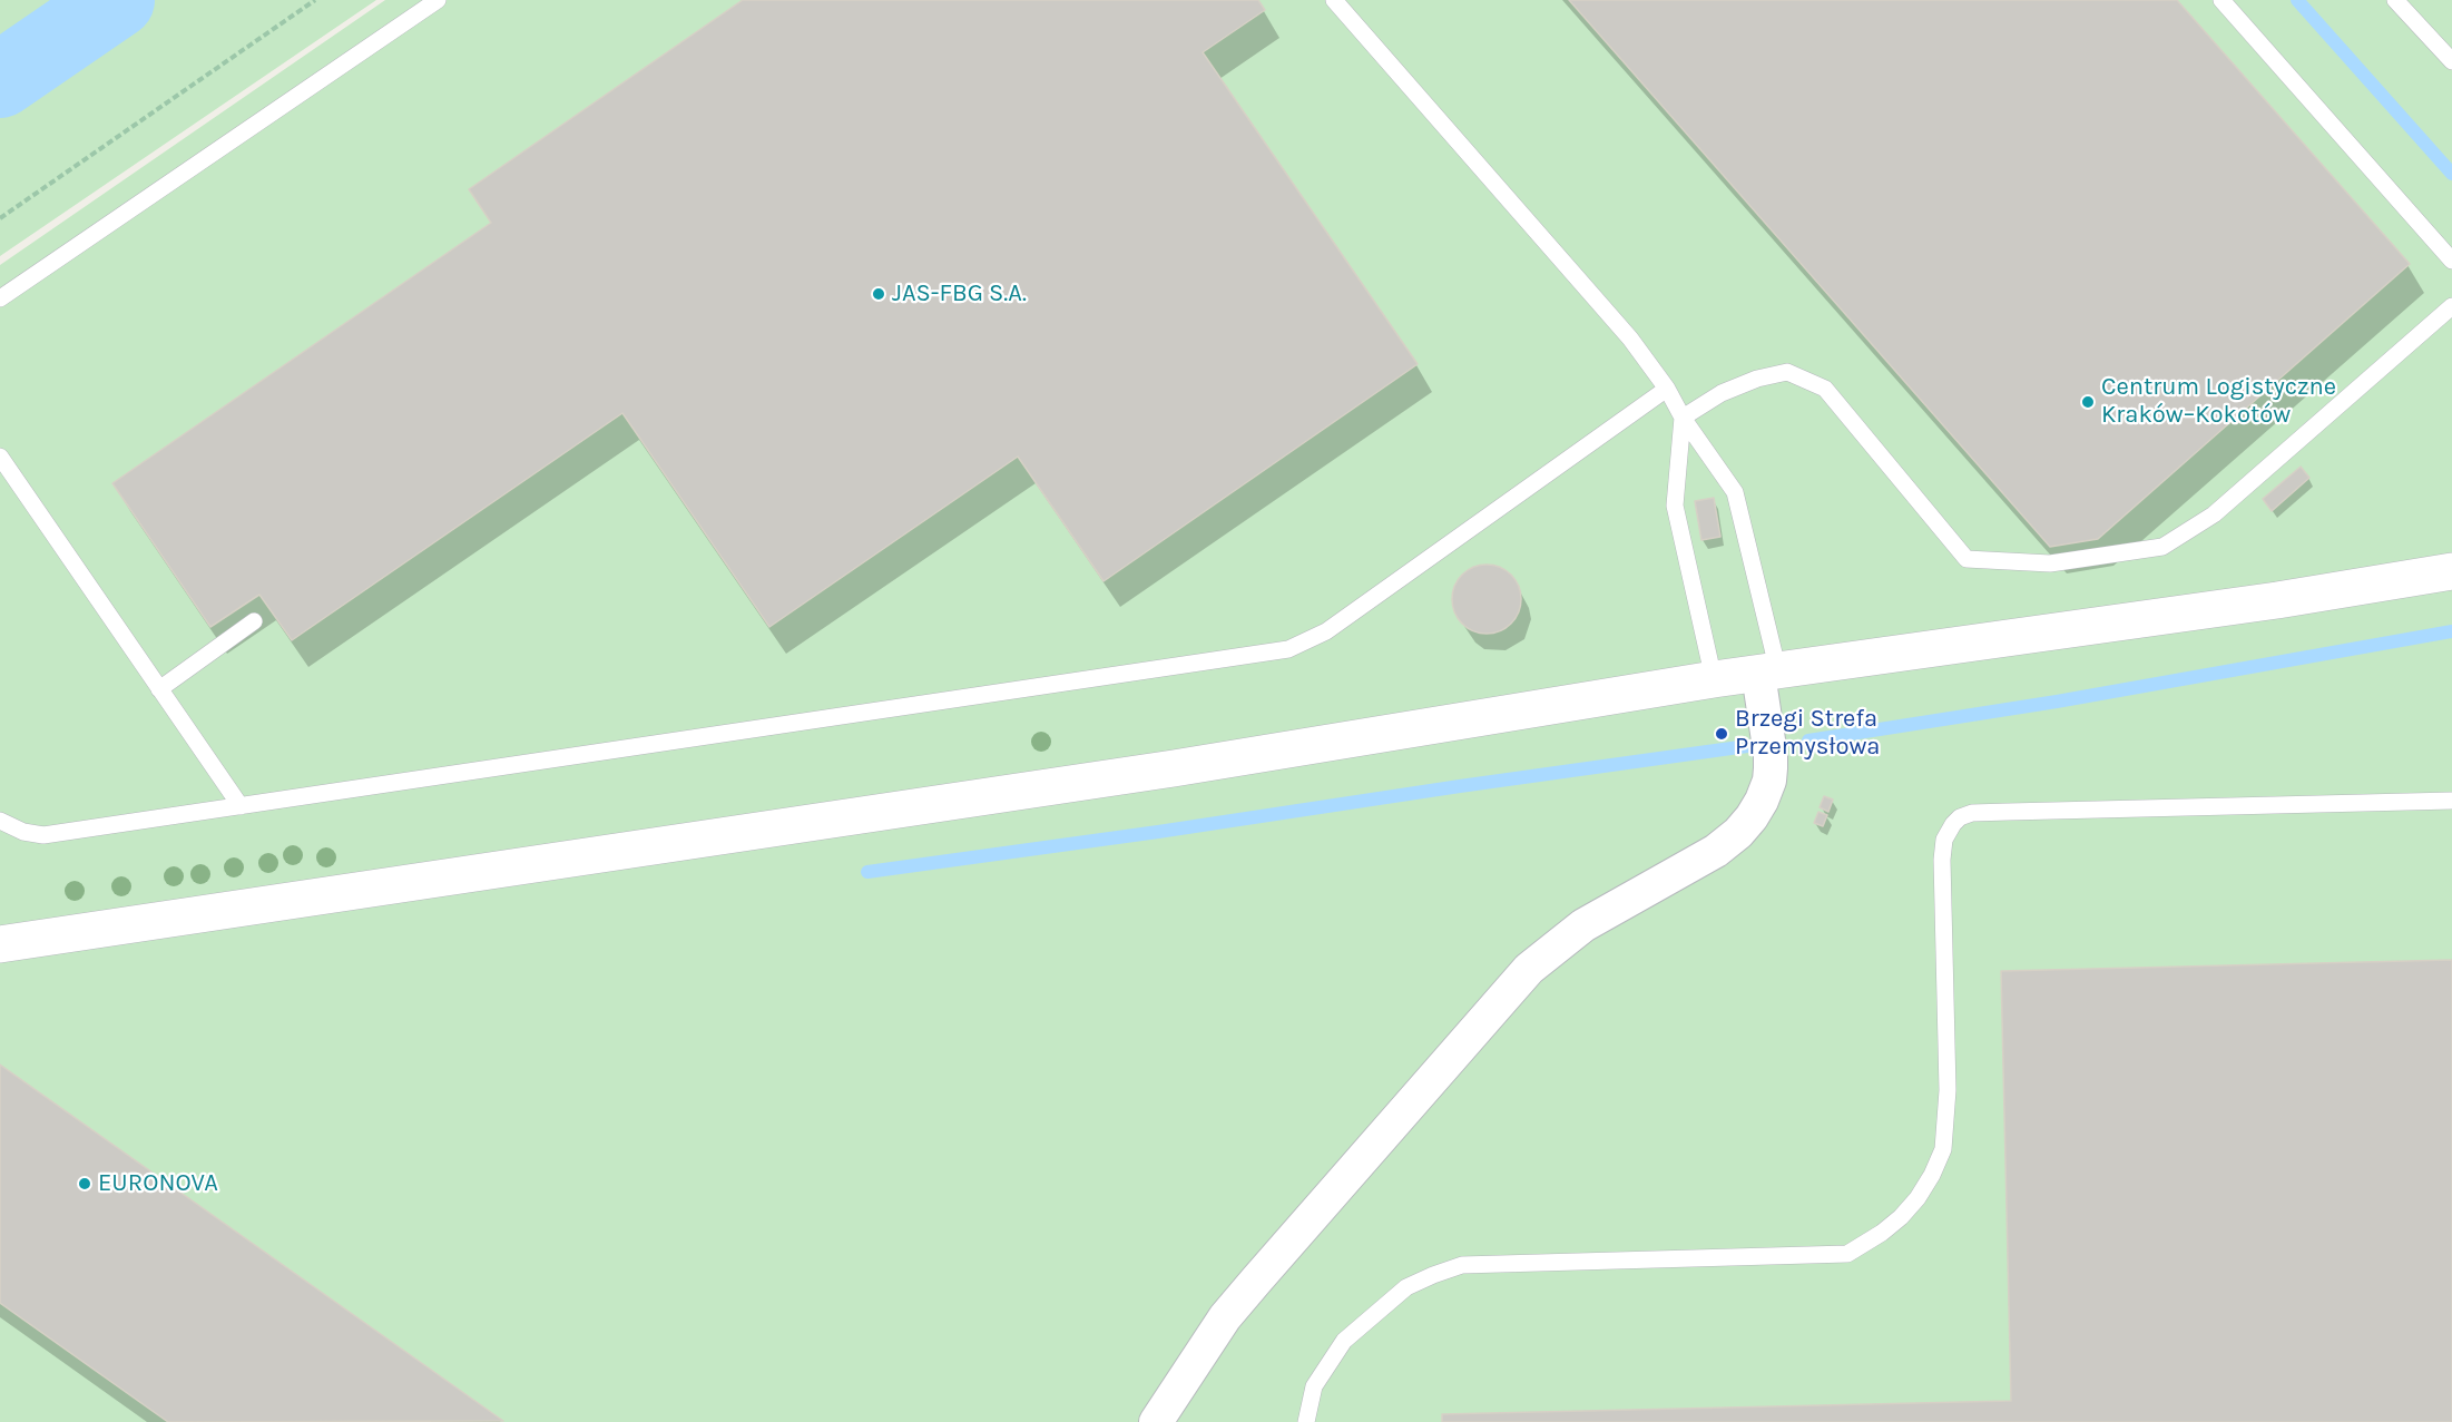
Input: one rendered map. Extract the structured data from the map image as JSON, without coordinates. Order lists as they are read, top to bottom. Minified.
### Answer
{"places":["JAS-FBG S.A.","Centrum Logistyczne Kraków–Kokotów","Brzegi Strefa Przemysłowa","EURONOVA"]}
